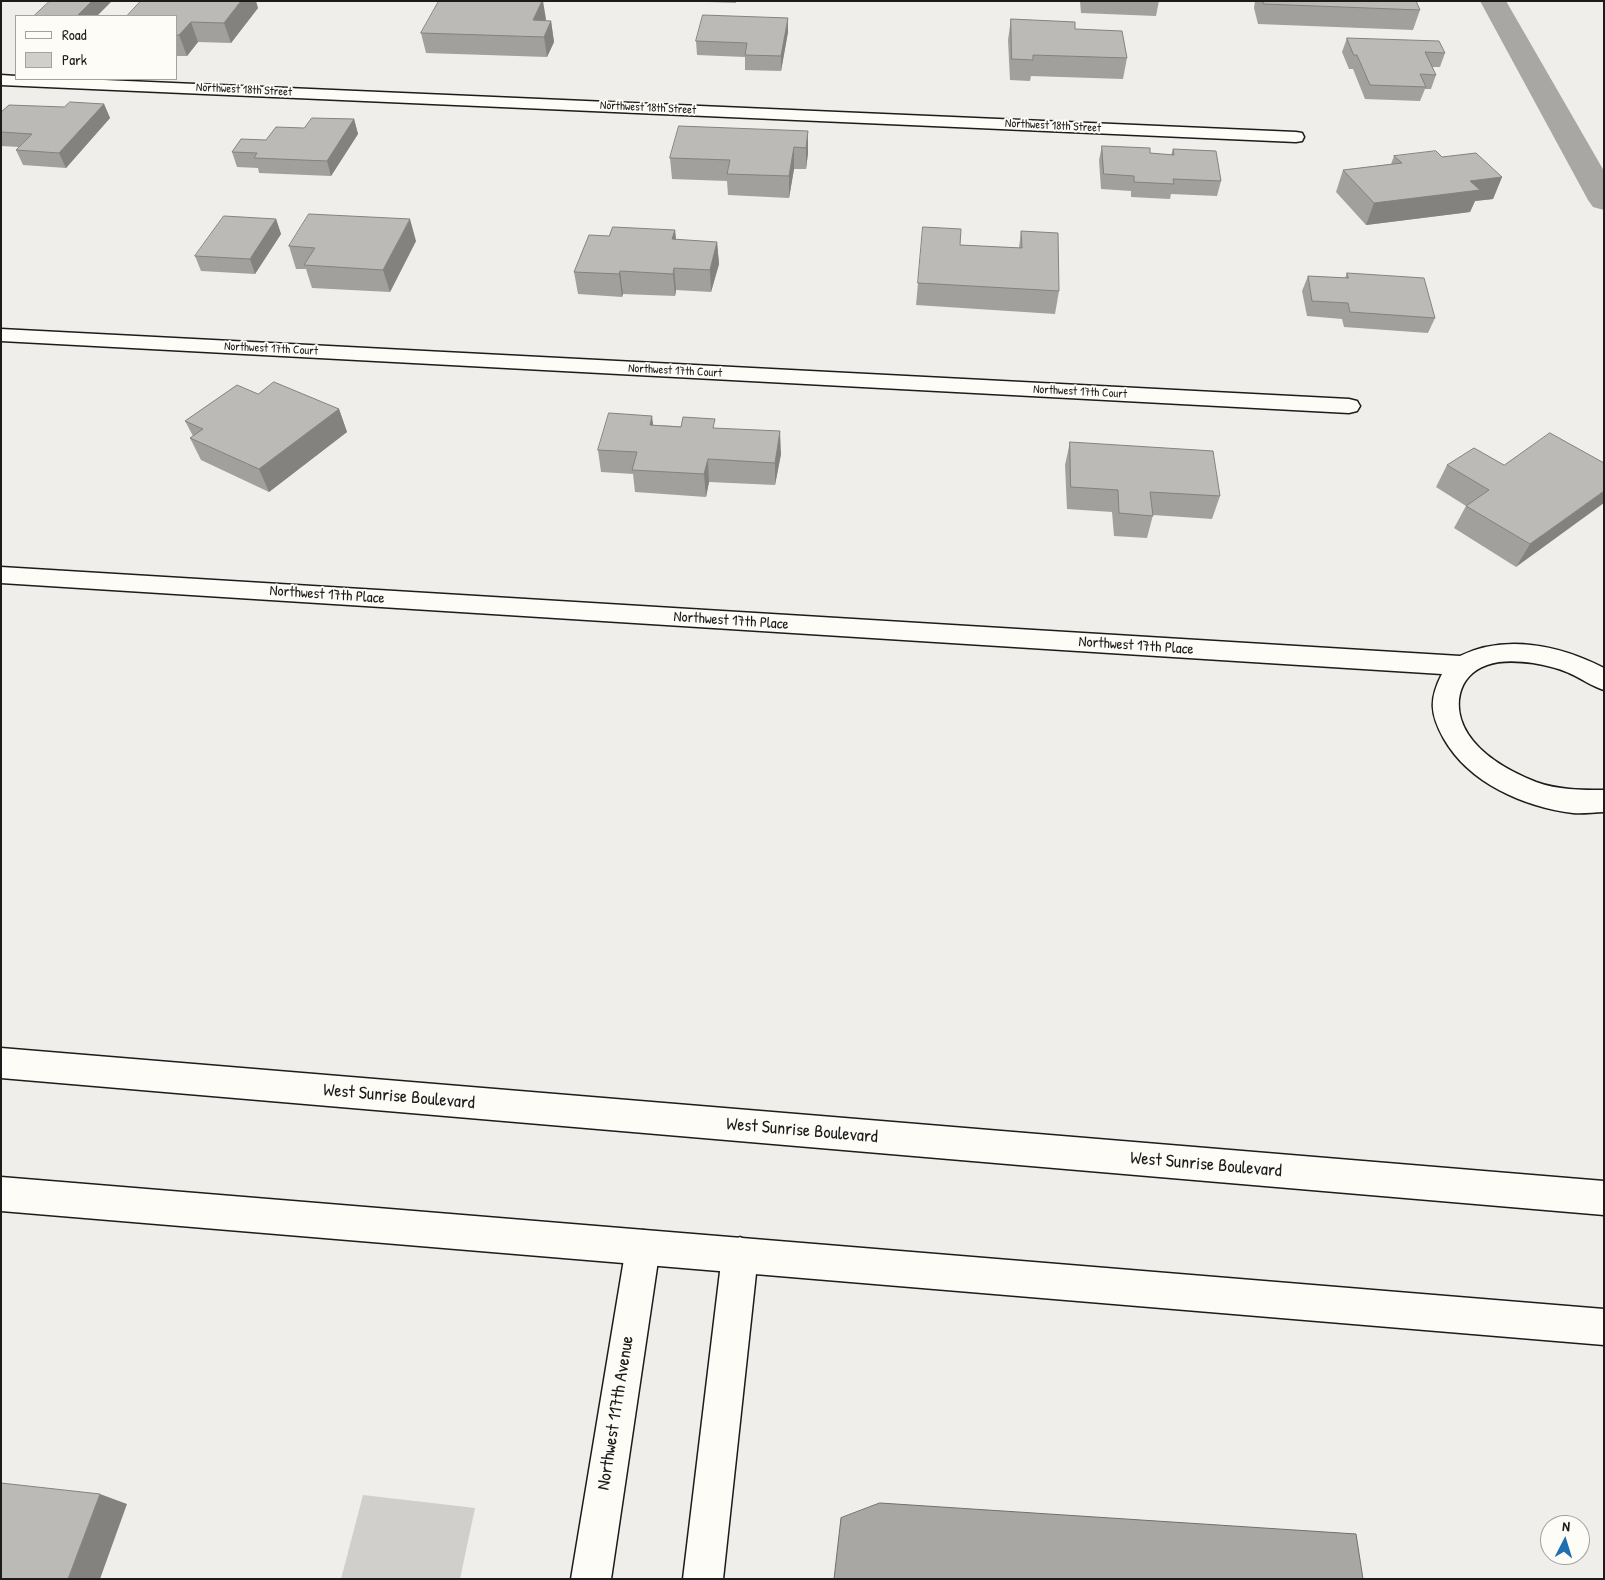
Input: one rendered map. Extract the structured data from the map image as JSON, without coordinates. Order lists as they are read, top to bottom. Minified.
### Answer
{"streets":{"main road":["Northwest 18th Street","Northwest 17th Court","Northwest 17th Place","West Sunrise Boulevard","Northwest 117th Avenue"]},"legend":["Road","Park"],"north":"top"}
